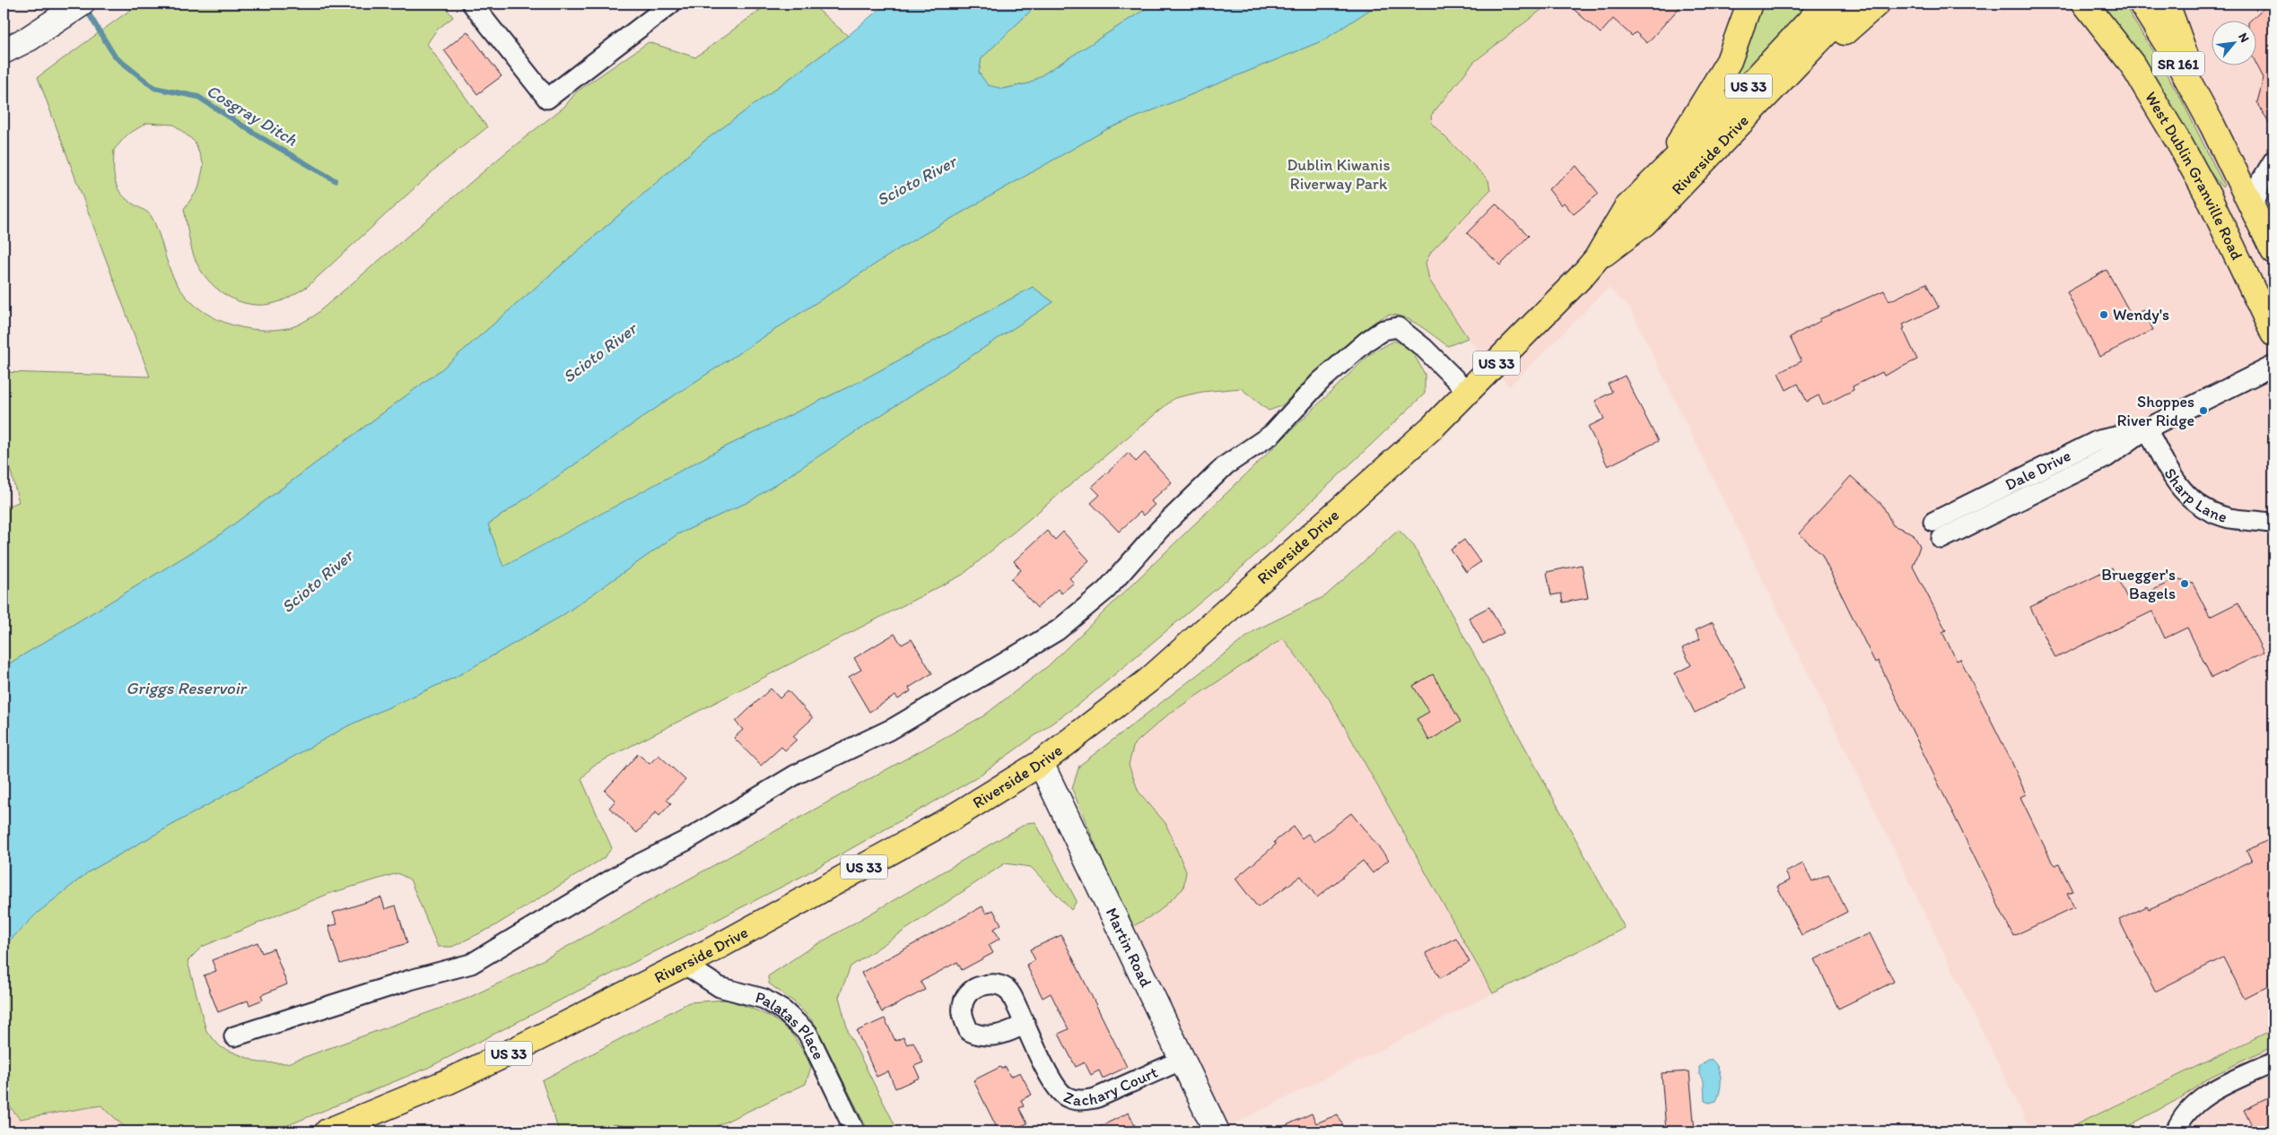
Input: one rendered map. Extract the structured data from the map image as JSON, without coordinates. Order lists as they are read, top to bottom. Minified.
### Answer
{"streets":{"main road":["SR 161","US 33","Riverside Drive","West Dublin Granville Road"],"street":["Dale Drive","Sharp Lane","Martin Road","Palatas Place","Zachary Court"]},"crossings":[["US 33","Riverside Drive"],["Riverside Drive","Martin Road"],["Riverside Drive","Palatas Place"],["Dale Drive","Sharp Lane"],["Martin Road","Zachary Court"]],"water":["Cosgray Ditch","Scioto River","Griggs Reservoir"],"parks":["Dublin Kiwanis Riverway Park"],"places":["Wendy's","Shoppes River Ridge","Bruegger's Bagels"],"north":"top right"}
